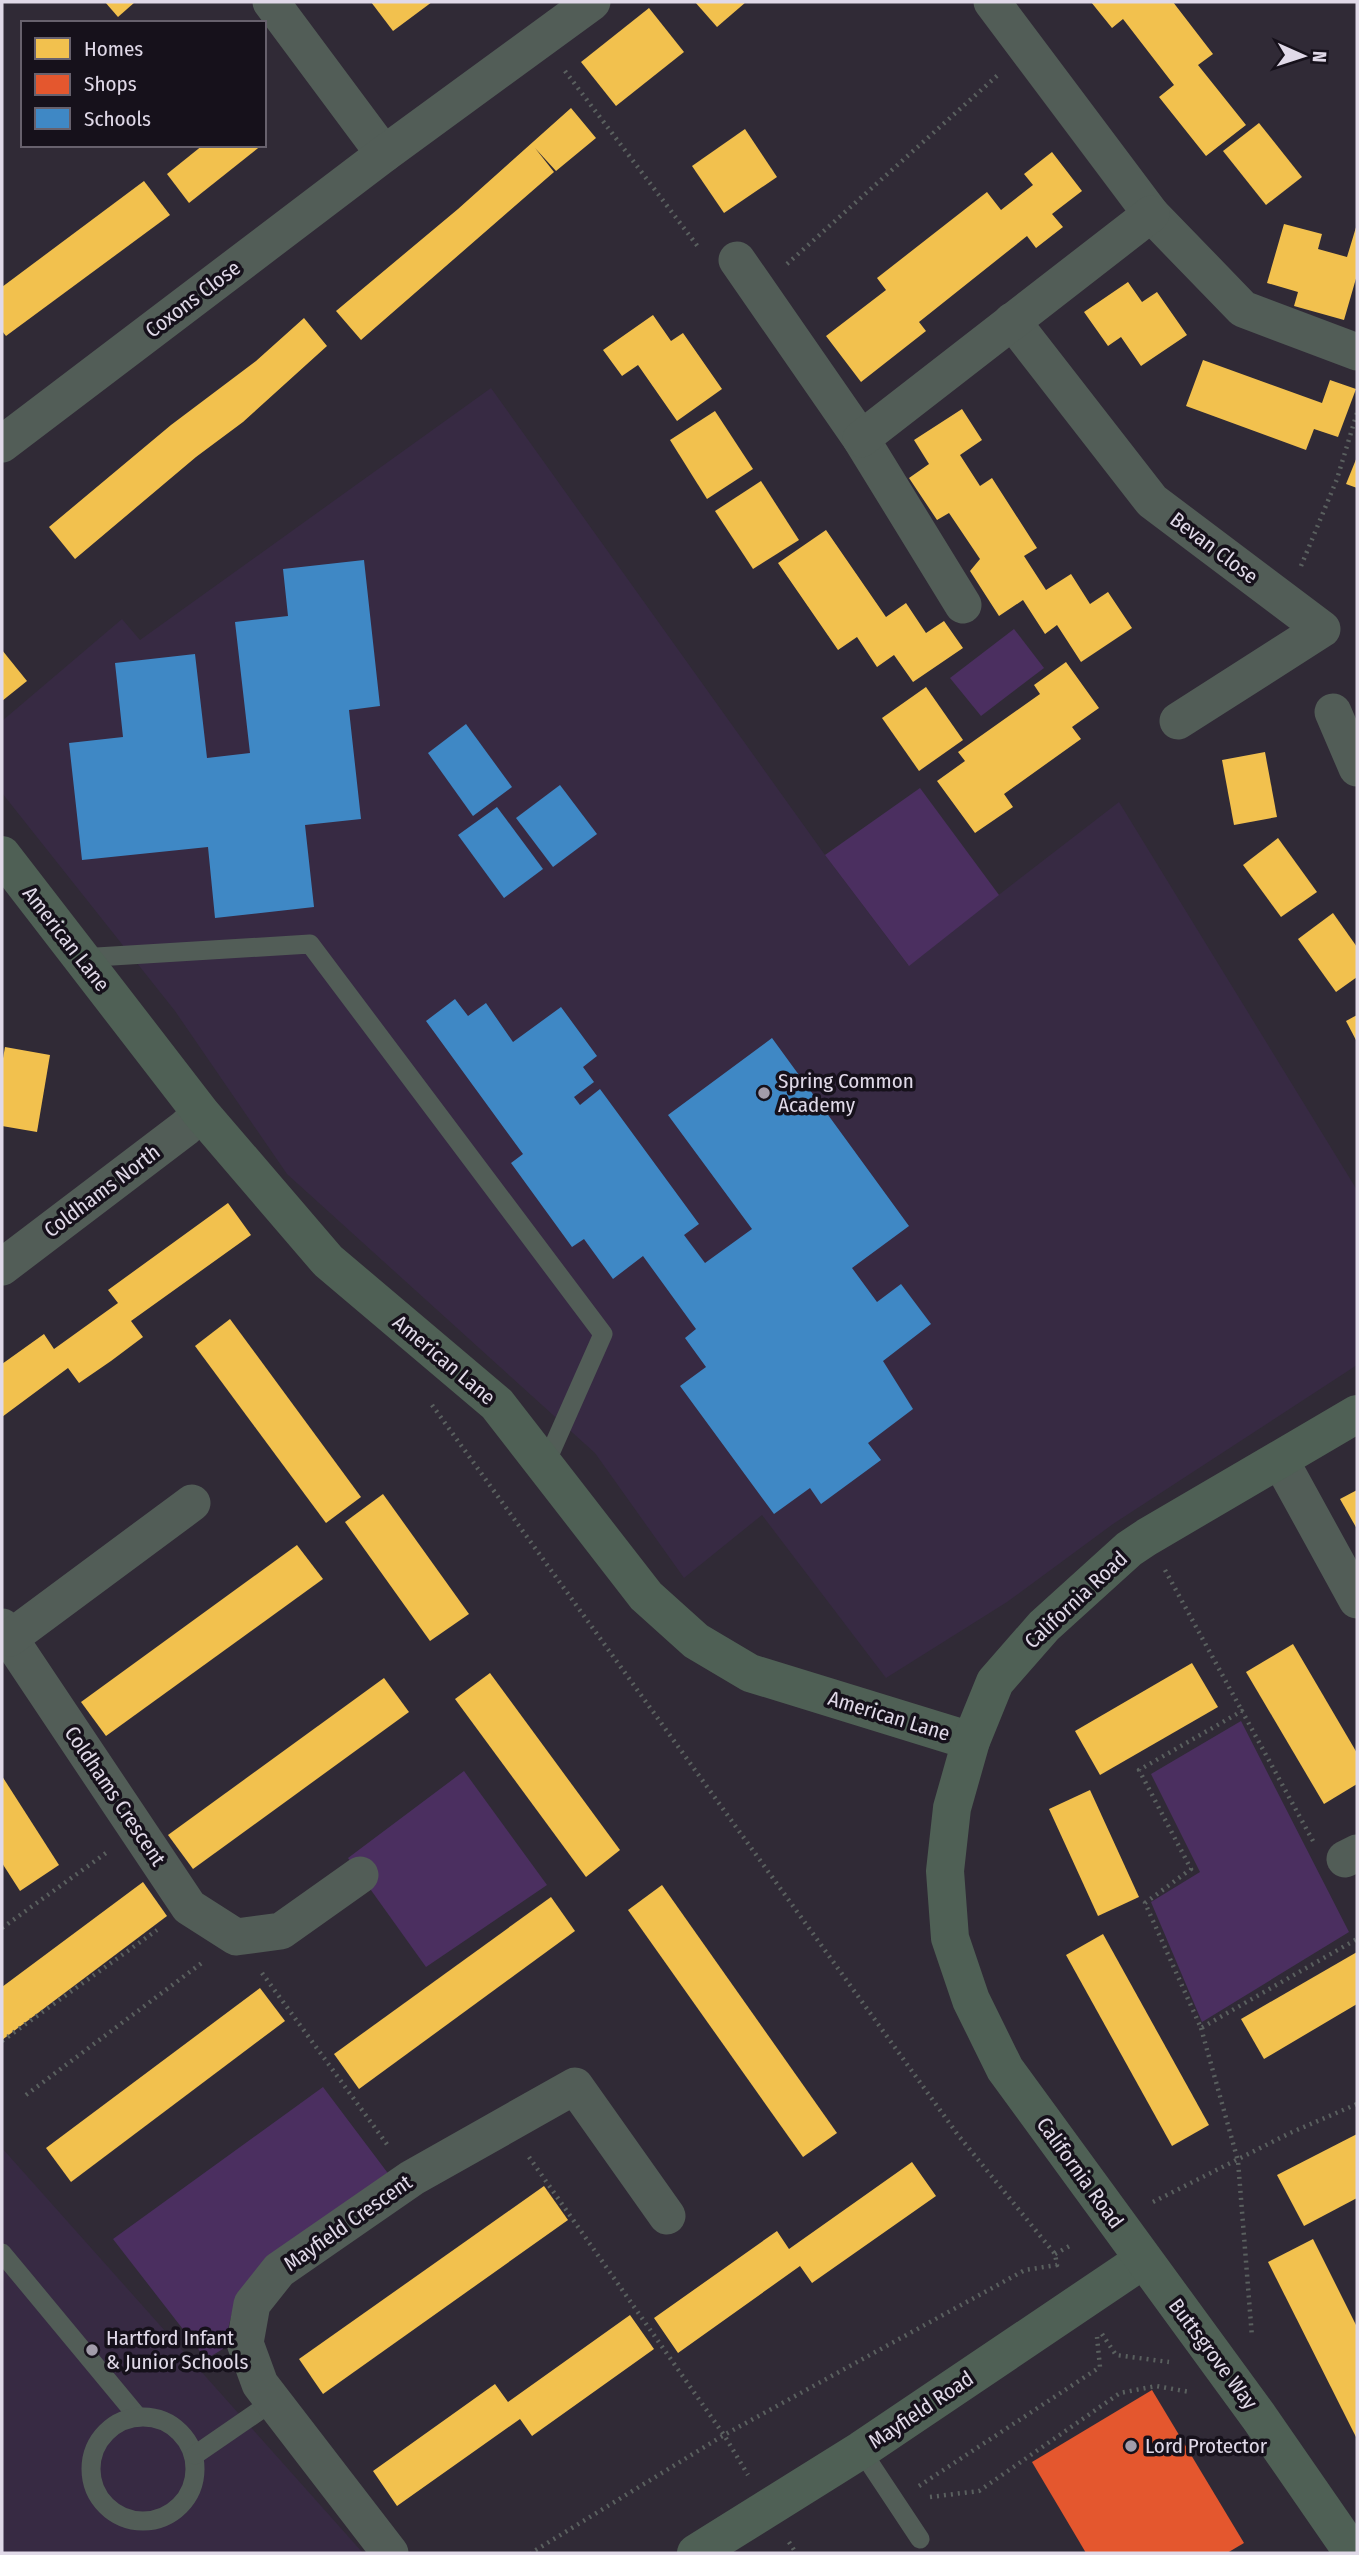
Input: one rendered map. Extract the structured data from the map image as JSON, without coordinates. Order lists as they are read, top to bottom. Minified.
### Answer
{"streets":{"street":["Coxons Close","Bevan Close","American Lane","Coldhams North","California Road","Coldhams Crescent","Mayfield Crescent","Buttsgrove Way","Mayfield Road"]},"crossings":[["American Lane","Coldhams North"],["American Lane","California Road"],["California Road","Buttsgrove Way"],["California Road","Mayfield Road"],["Buttsgrove Way","Mayfield Road"]],"places":["Spring Common Academy","Hartford Infant & Junior Schools","Lord Protector"],"legend":["Homes","Shops","Schools"],"north":"right"}
